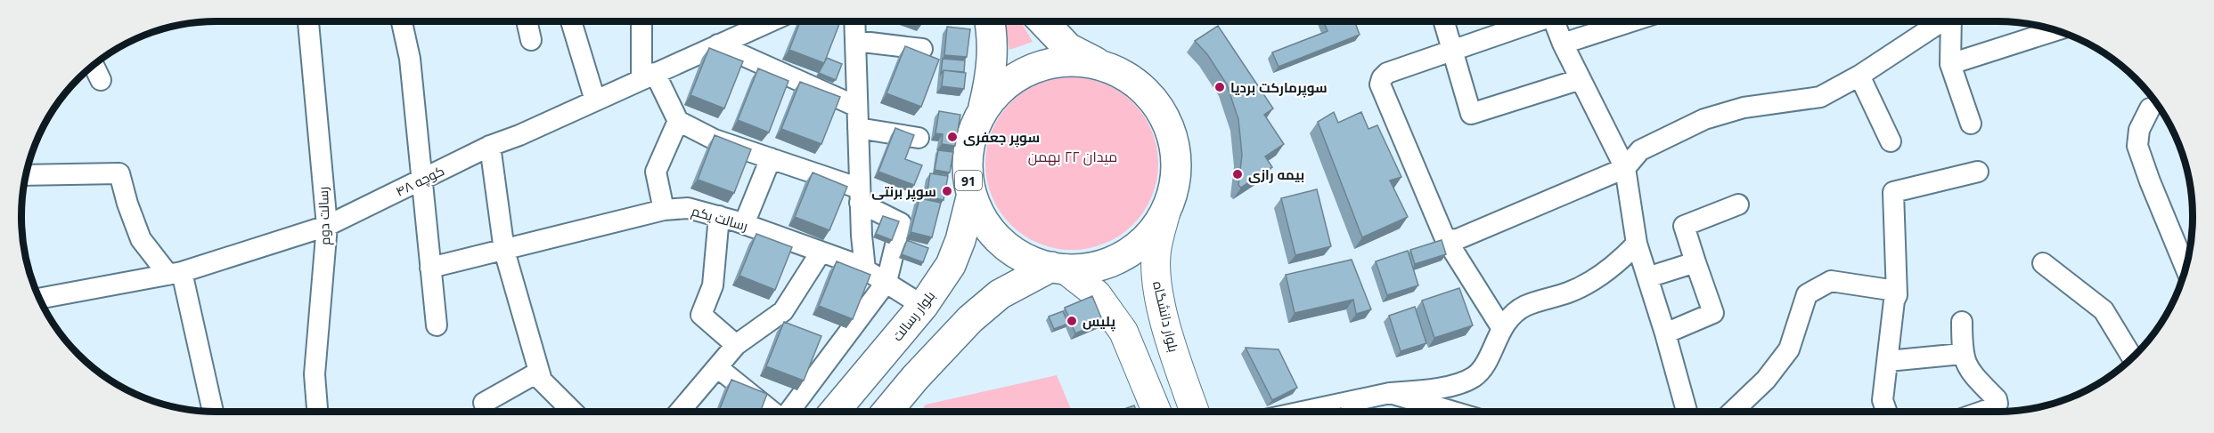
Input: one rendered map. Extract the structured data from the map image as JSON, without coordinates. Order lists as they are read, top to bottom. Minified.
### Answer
{"streets":{"main road":["91","بلوار رسالت","بلوار دانشگاه"],"street":["کوچه ۴۸","رسالت دوم","رسالت یکم"]},"crossings":[["کوچه ۴۸","رسالت دوم"],["91","بلوار رسالت"],["91","بلوار دانشگاه"],["رسالت یکم","بلوار رسالت"]],"districts":["میدان ۲۲ بهمن"],"places":["سوپرمارکت بردیا","سوپر جعفری","بیمه رازی","سوپر برنتی","پلیس"]}
